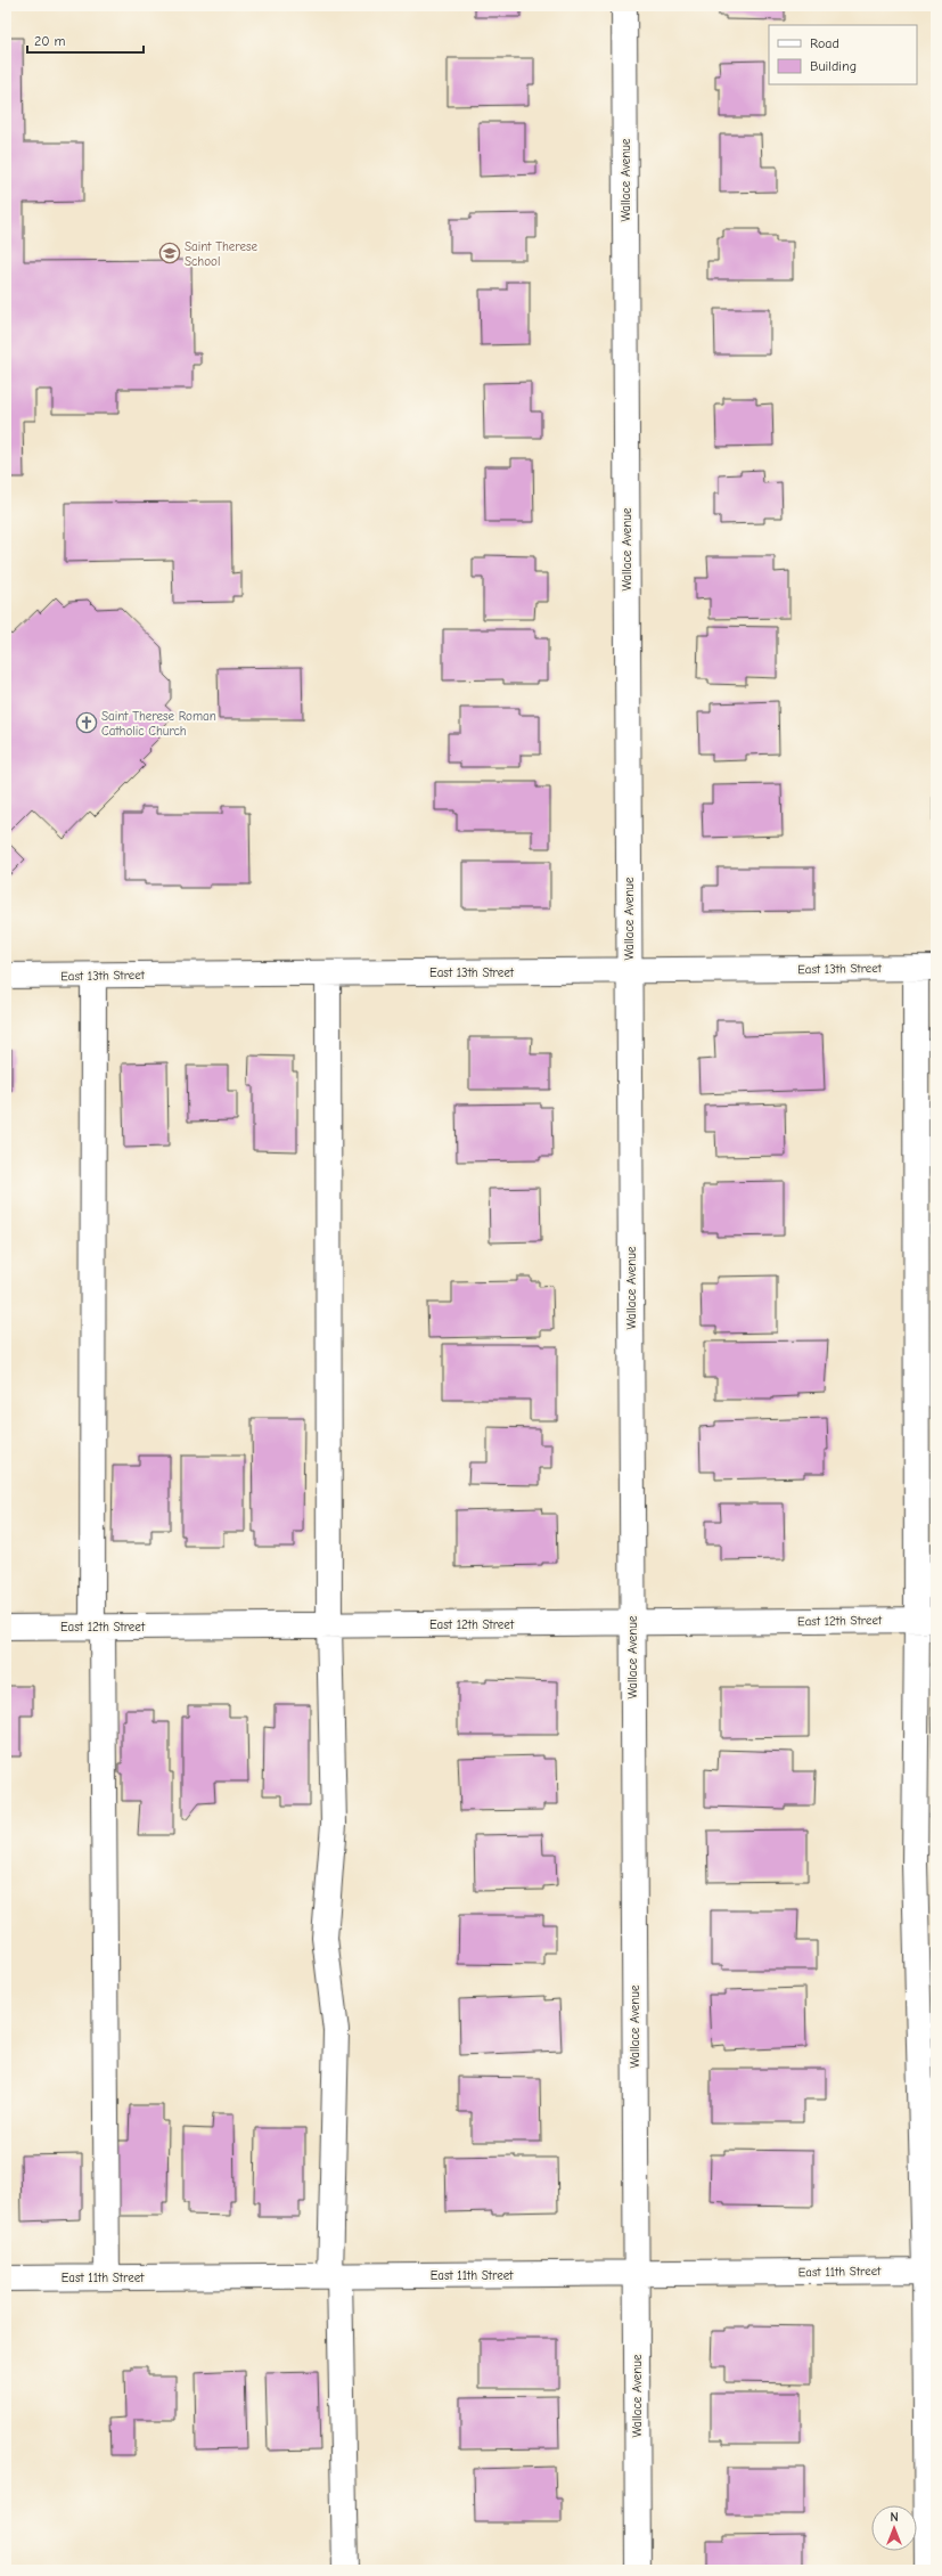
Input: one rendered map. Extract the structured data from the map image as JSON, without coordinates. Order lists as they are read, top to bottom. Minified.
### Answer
{"streets":{"street":["Wallace Avenue","East 13th Street","East 12th Street","East 11th Street"]},"crossings":[["Wallace Avenue","East 13th Street"],["Wallace Avenue","East 12th Street"],["Wallace Avenue","East 11th Street"]],"places":{"school or university":["Saint Therese School"],"church":["Saint Therese Roman Catholic Church"]},"legend":["Road","Building"],"scale_bar":"20 m","north":"top"}
